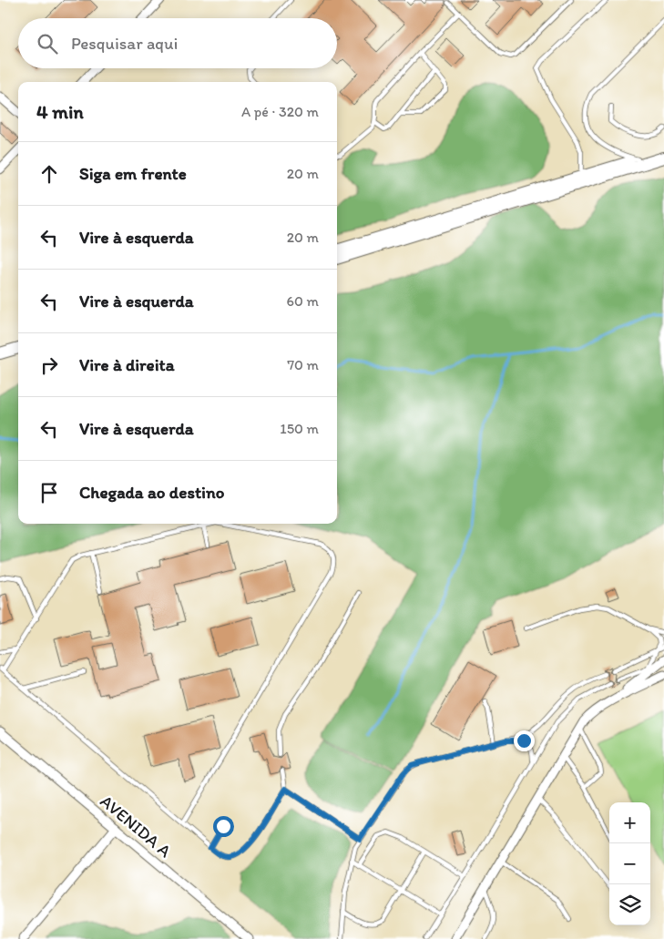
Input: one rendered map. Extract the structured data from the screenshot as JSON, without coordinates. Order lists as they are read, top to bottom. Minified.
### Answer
{"streets":{"street":["AVENIDA A"]},"page":{"search":"Pesquisar aqui","heading":["4 min","A pé · 320 m"],"list":[["Siga em frente","20 m"],["Vire à esquerda","20 m"],["Vire à esquerda","60 m"],["Vire à direita","70 m"],["Vire à esquerda","150 m"],"Chegada ao destino"],"map_buttons":["+","−"]}}
